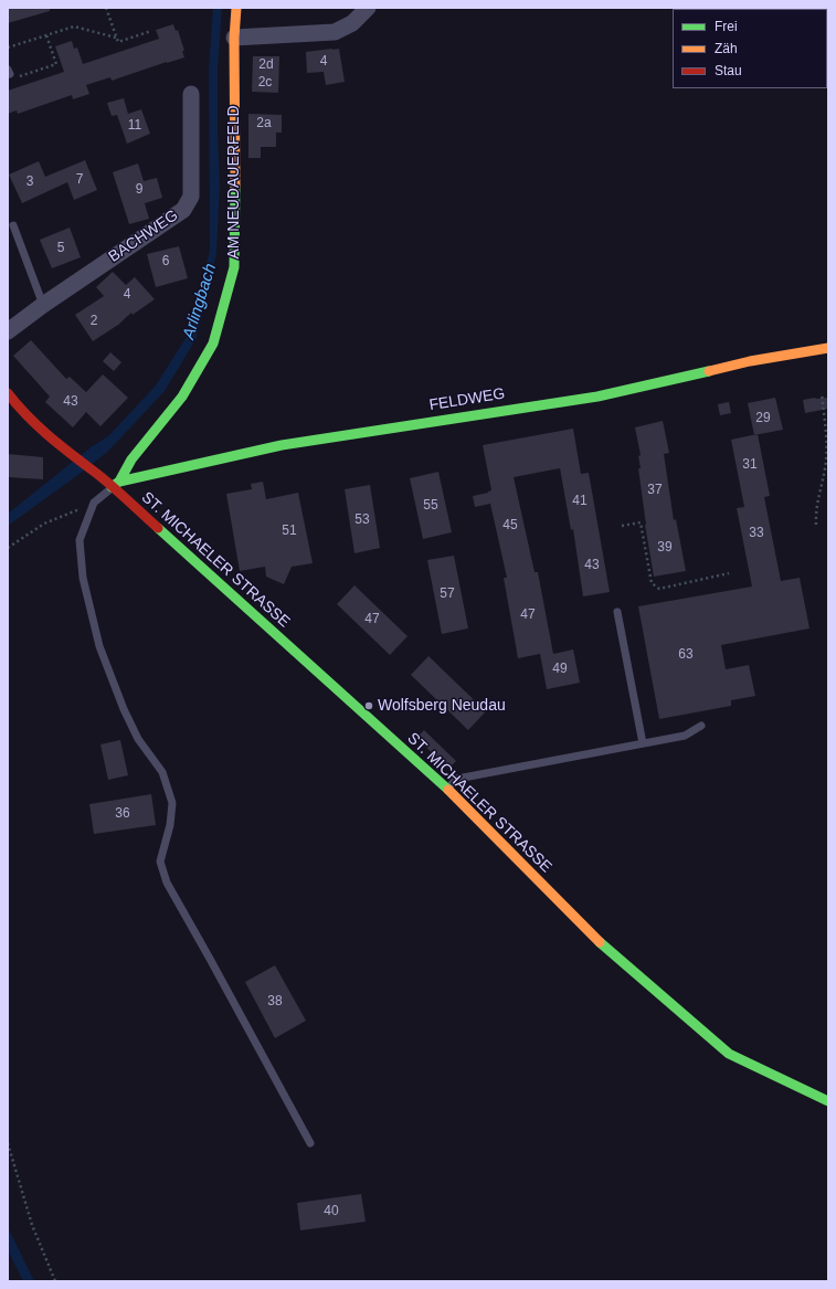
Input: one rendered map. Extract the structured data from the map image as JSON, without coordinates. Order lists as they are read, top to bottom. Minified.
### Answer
{"streets":{"street":["AM NEUDAUERFELD","BACHWEG","FELDWEG","ST. MICHAELER STRASSE"]},"crossings":[["AM NEUDAUERFELD","FELDWEG"],["AM NEUDAUERFELD","ST. MICHAELER STRASSE"],["FELDWEG","ST. MICHAELER STRASSE"]],"water":["Arlingbach"],"places":["Wolfsberg Neudau"],"house_numbers":["4","2d","2c","2a","11","7","3","9","5","6","4","2","43","29","31","37","41","55","53","45","51","33","39","43","57","47","47","63","49","36","38","40"],"legend":["Frei","Zäh","Stau"]}
